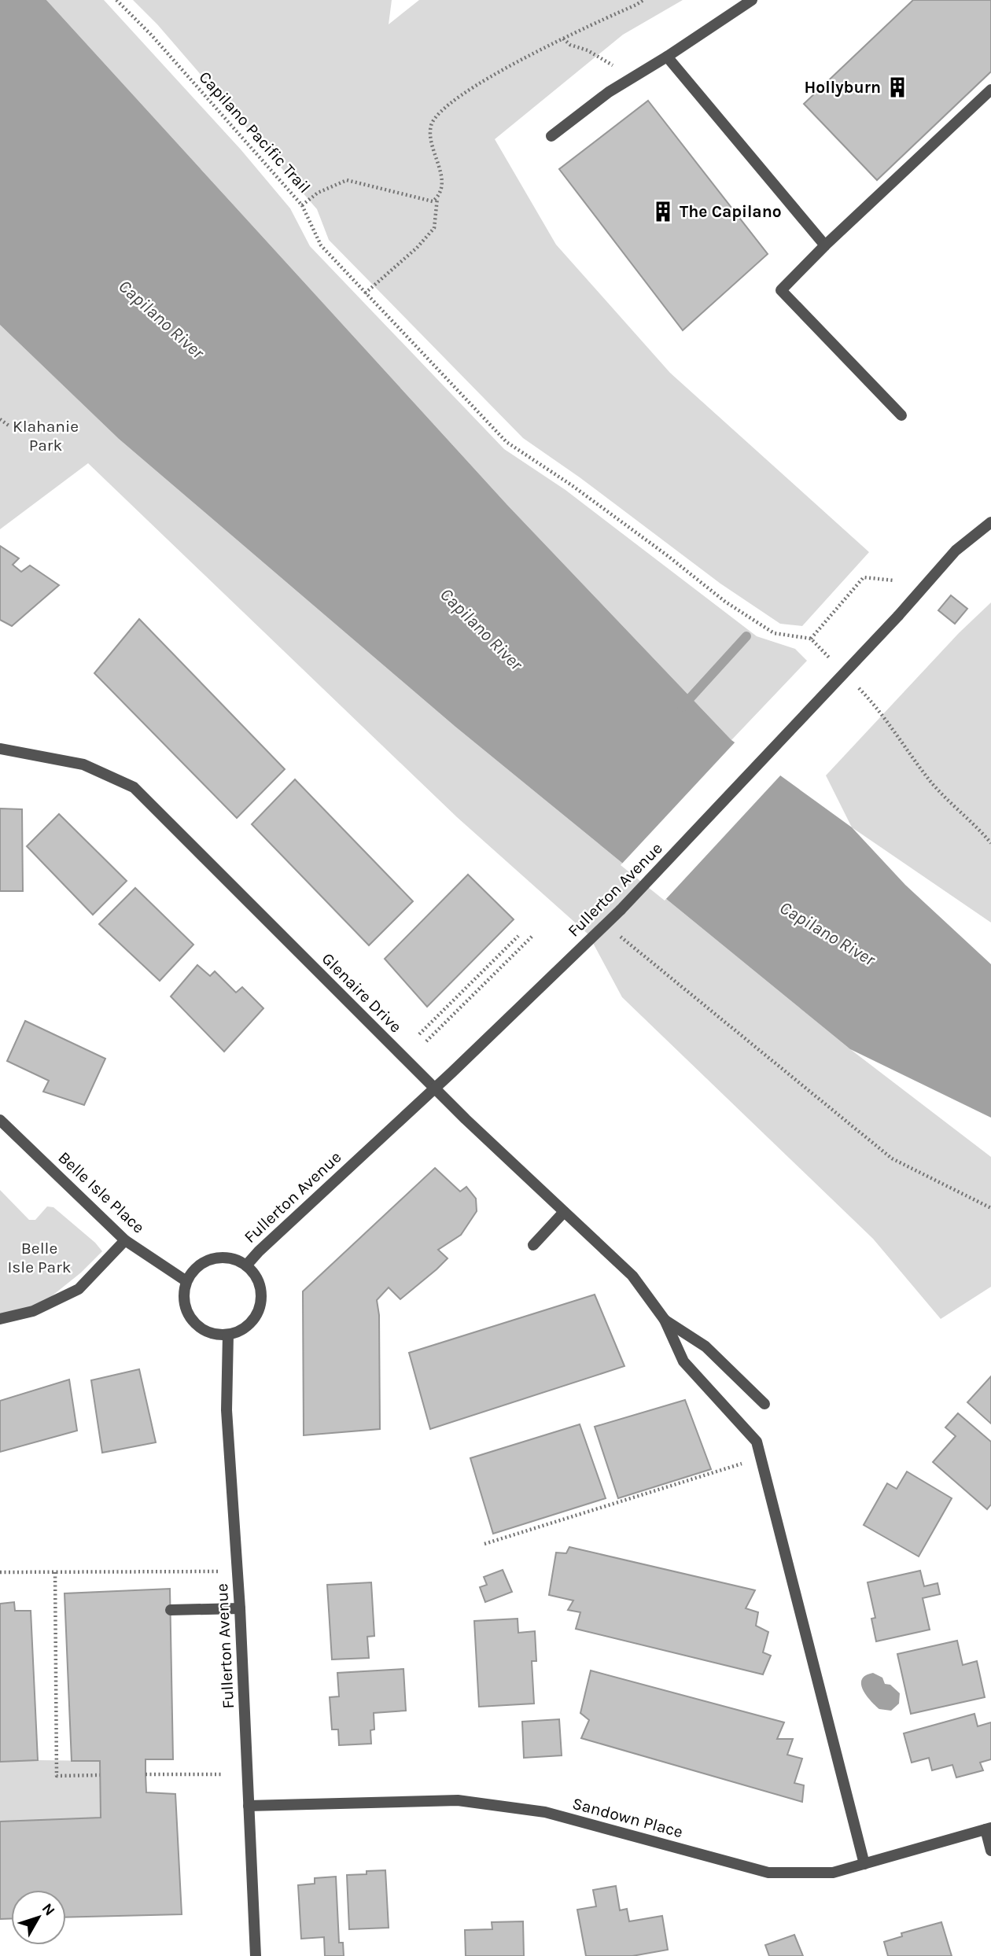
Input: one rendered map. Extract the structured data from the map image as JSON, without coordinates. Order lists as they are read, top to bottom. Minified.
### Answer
{"streets":{"street":["Fullerton Avenue","Glenaire Drive","Belle Isle Place","Sandown Place"],"path":["Capilano Pacific Trail"]},"crossings":[["Fullerton Avenue","Glenaire Drive"],["Fullerton Avenue","Belle Isle Place"],["Fullerton Avenue","Sandown Place"]],"water":["Capilano River"],"parks":["Klahanie Park","Belle Isle Park"],"places":{"building":["Hollyburn","The Capilano"]},"north":"top right"}
